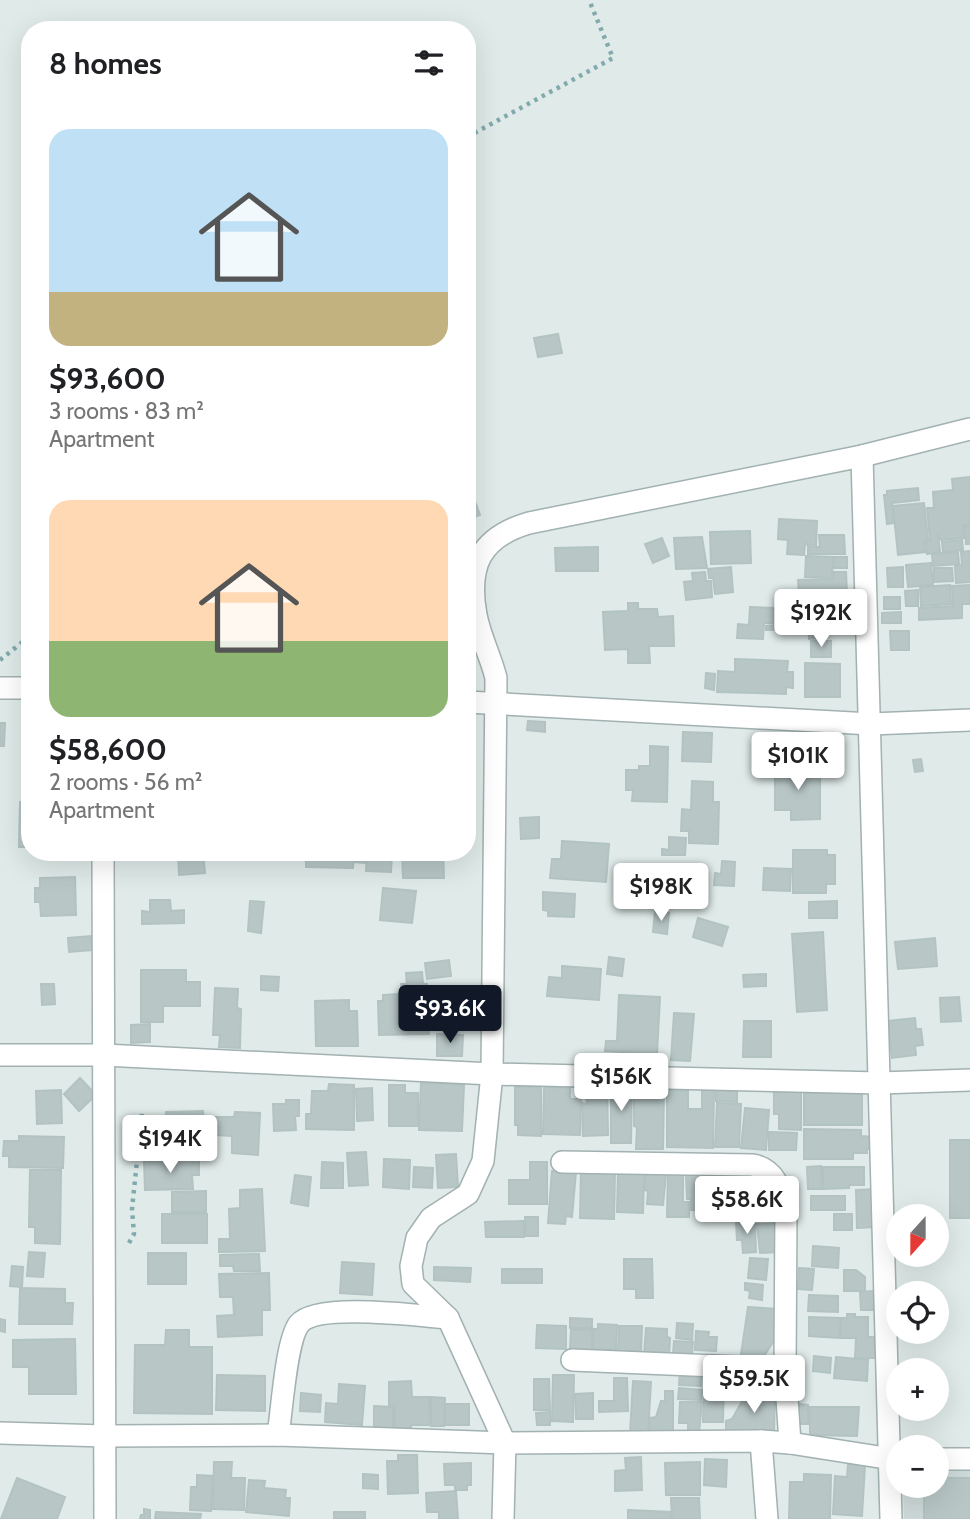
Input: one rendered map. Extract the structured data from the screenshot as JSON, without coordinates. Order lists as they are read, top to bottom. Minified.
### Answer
{"north":"bottom","page":{"heading":"8 homes","list":[{"name":"$93,600","note":"3 rooms · 83 m² · Apartment"},{"name":"$58,600","note":"2 rooms · 56 m² · Apartment"}],"price":["$192K","$101K","$198K","$93.6K","$156K","$194K","$58.6K","$59.5K"],"map_buttons":["+","−"]}}
